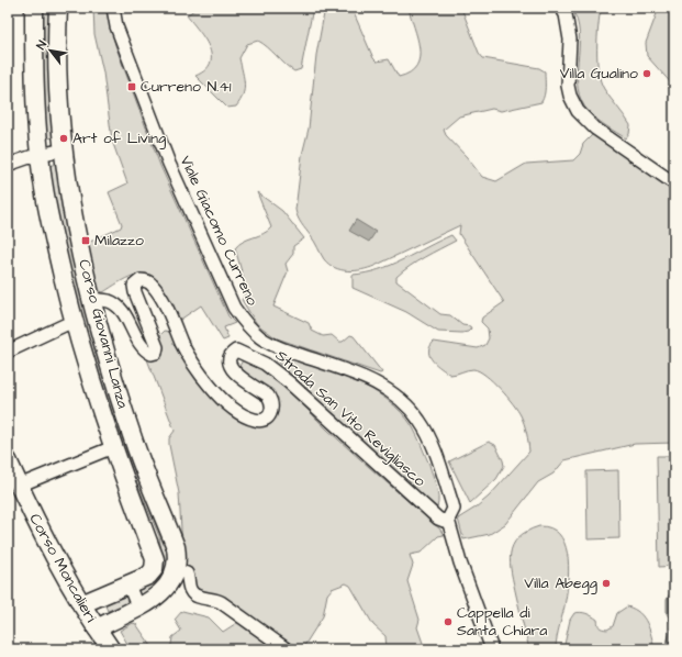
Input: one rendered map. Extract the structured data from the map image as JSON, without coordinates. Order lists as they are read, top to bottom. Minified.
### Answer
{"streets":{"street":["Viale Giacomo Curreno","Corso Giovanni Lanza","Strada San Vito Revigliasco","Corso Moncalieri"]},"crossings":[["Viale Giacomo Curreno","Strada San Vito Revigliasco"],["Corso Giovanni Lanza","Strada San Vito Revigliasco"],["Corso Giovanni Lanza","Corso Moncalieri"]],"places":{"other":["Villa Gualino","Art of Living","Villa Abegg","Cappella di Santa Chiara"],"transit":["Curreno N.41","Milazzo"]},"north":"top left"}
